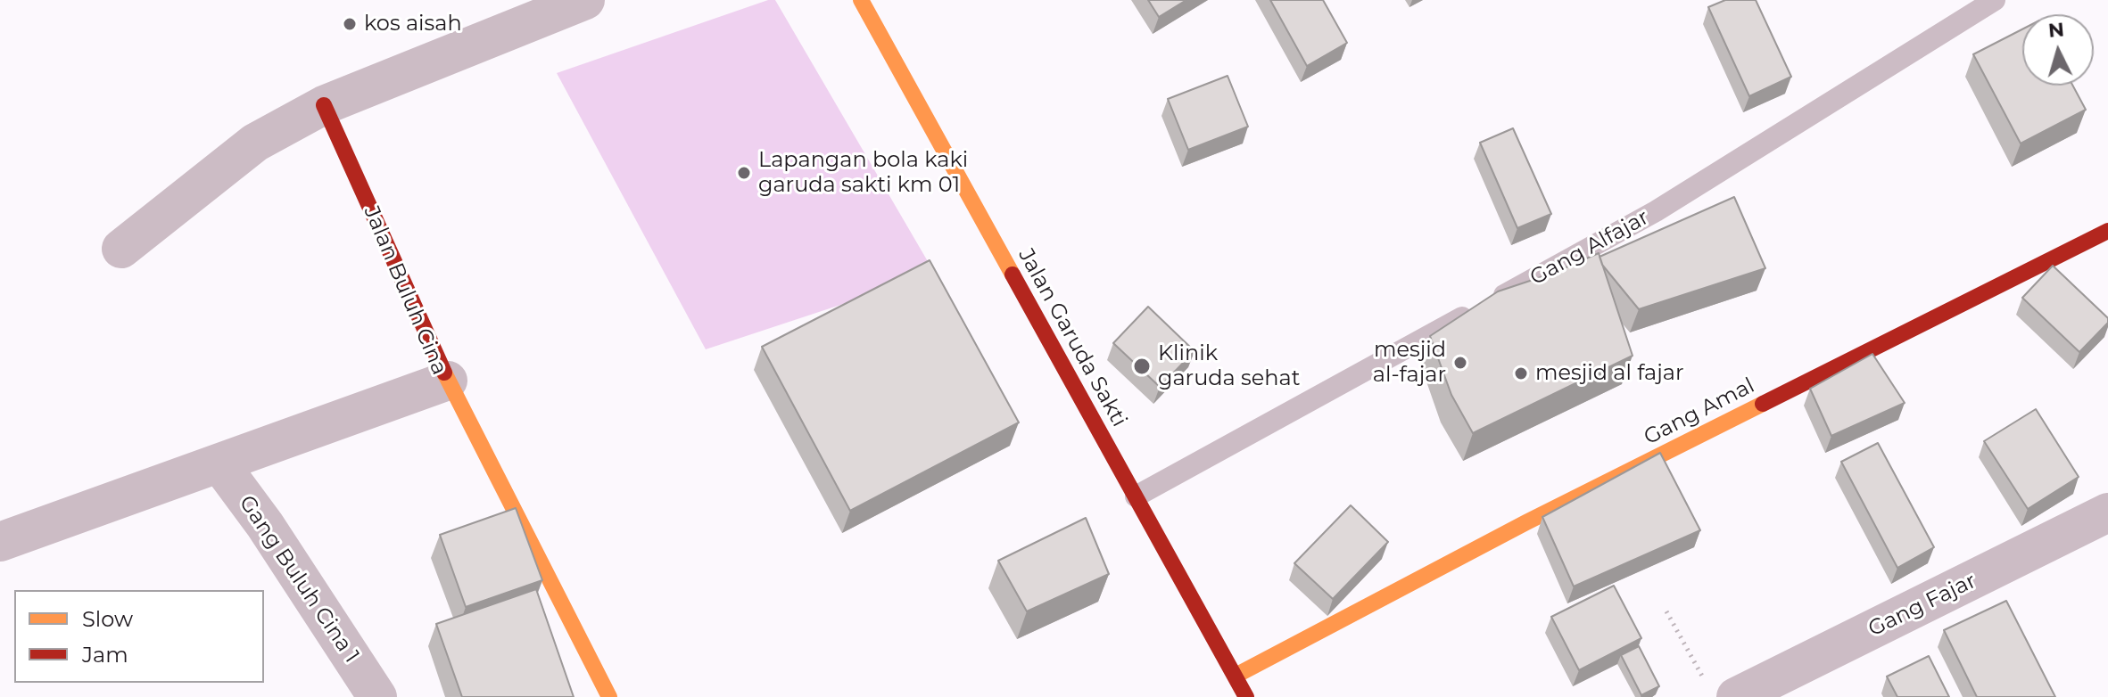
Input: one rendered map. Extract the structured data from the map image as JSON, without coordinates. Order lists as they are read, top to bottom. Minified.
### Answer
{"streets":{"main road":["Jalan Buluh Cina","Jalan Garuda Sakti","Gang Amal"],"street":["Gang Buluh Cina 1","Gang Fajar"],"lane":["Gang Alfajar"]},"crossings":[["Gang Alfajar","Jalan Garuda Sakti"],["Jalan Buluh Cina","Gang Buluh Cina 1"],["Jalan Garuda Sakti","Gang Amal"]],"places":["kos aisah","Lapangan bola kaki garuda sakti km 01","mesjid al-fajar","Klinik garuda sehat","mesjid al fajar"],"legend":["Slow","Jam"],"north":"top"}
